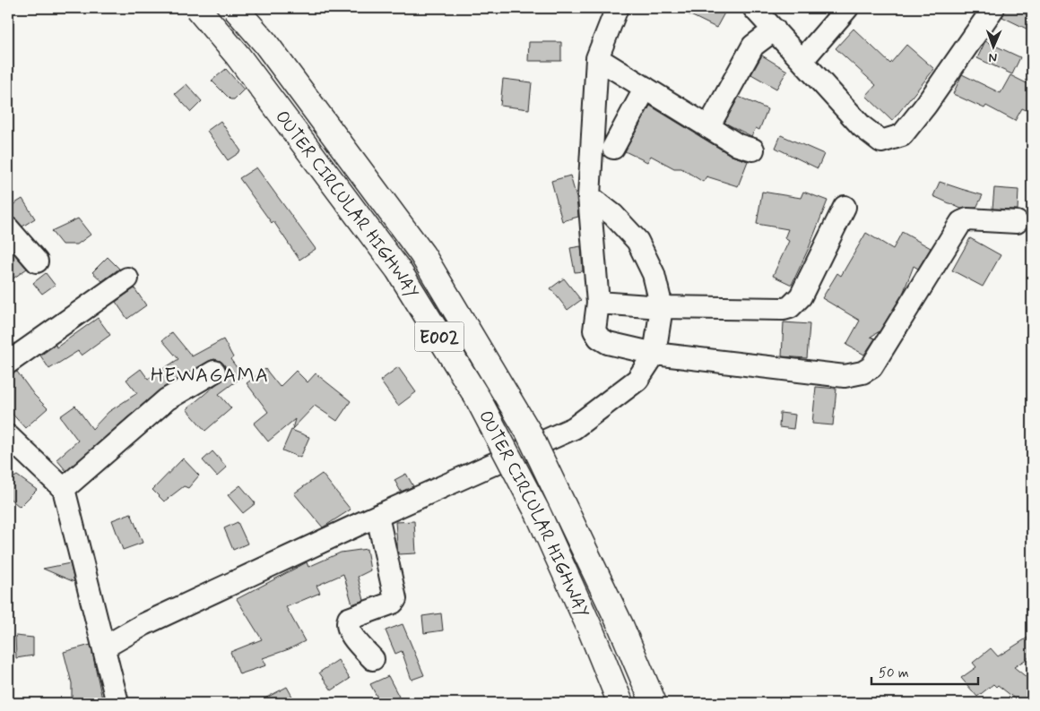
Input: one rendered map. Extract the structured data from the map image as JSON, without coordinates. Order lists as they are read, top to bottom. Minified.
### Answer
{"streets":{"highway":["OUTER CIRCULAR HIGHWAY","E002"]},"districts":["HEWAGAMA"],"scale_bar":"50 m","north":"bottom"}
